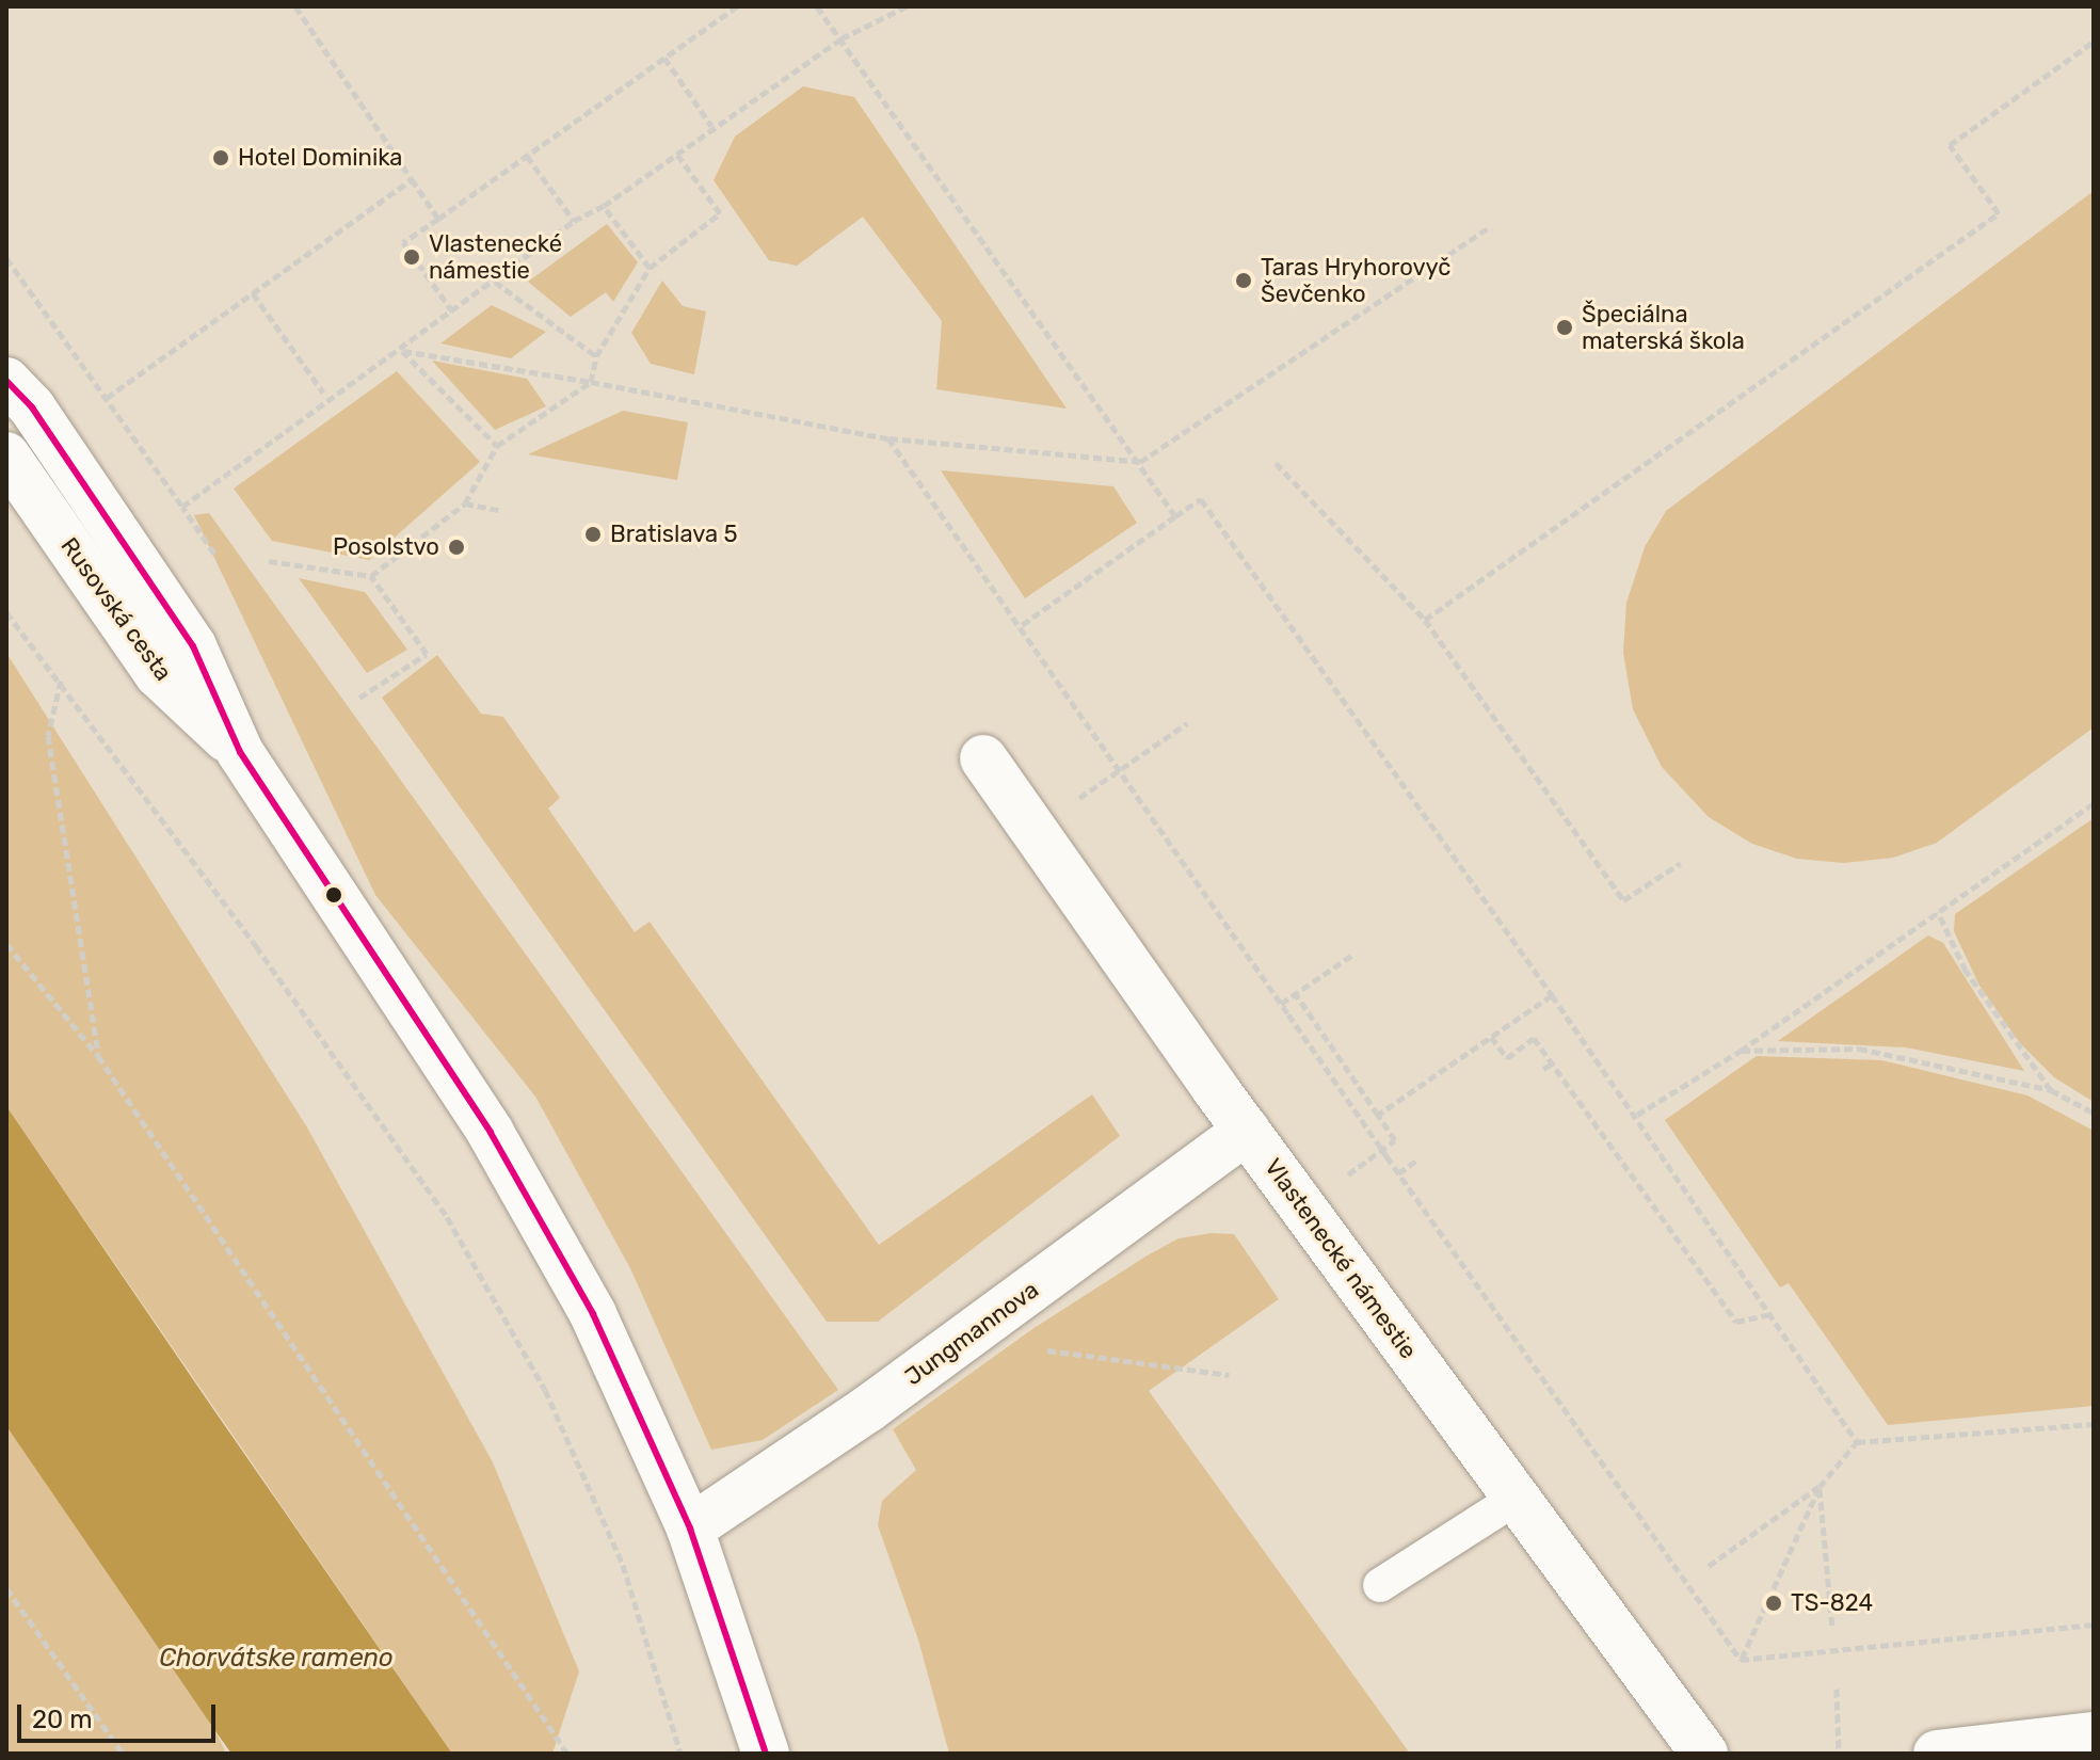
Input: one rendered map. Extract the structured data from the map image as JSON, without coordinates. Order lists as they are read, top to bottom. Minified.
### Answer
{"streets":{"street":["Rusovská cesta","Vlastenecké námestie","Jungmannova"]},"crossings":[["Rusovská cesta","Jungmannova"],["Vlastenecké námestie","Jungmannova"]],"water":["Chorvátske rameno"],"places":["Hotel Dominika","Vlastenecké námestie","Taras Hryhorovyč Ševčenko","Špeciálna materská škola","Bratislava 5","Posolstvo","TS-824"],"scale_bar":"20 m"}
